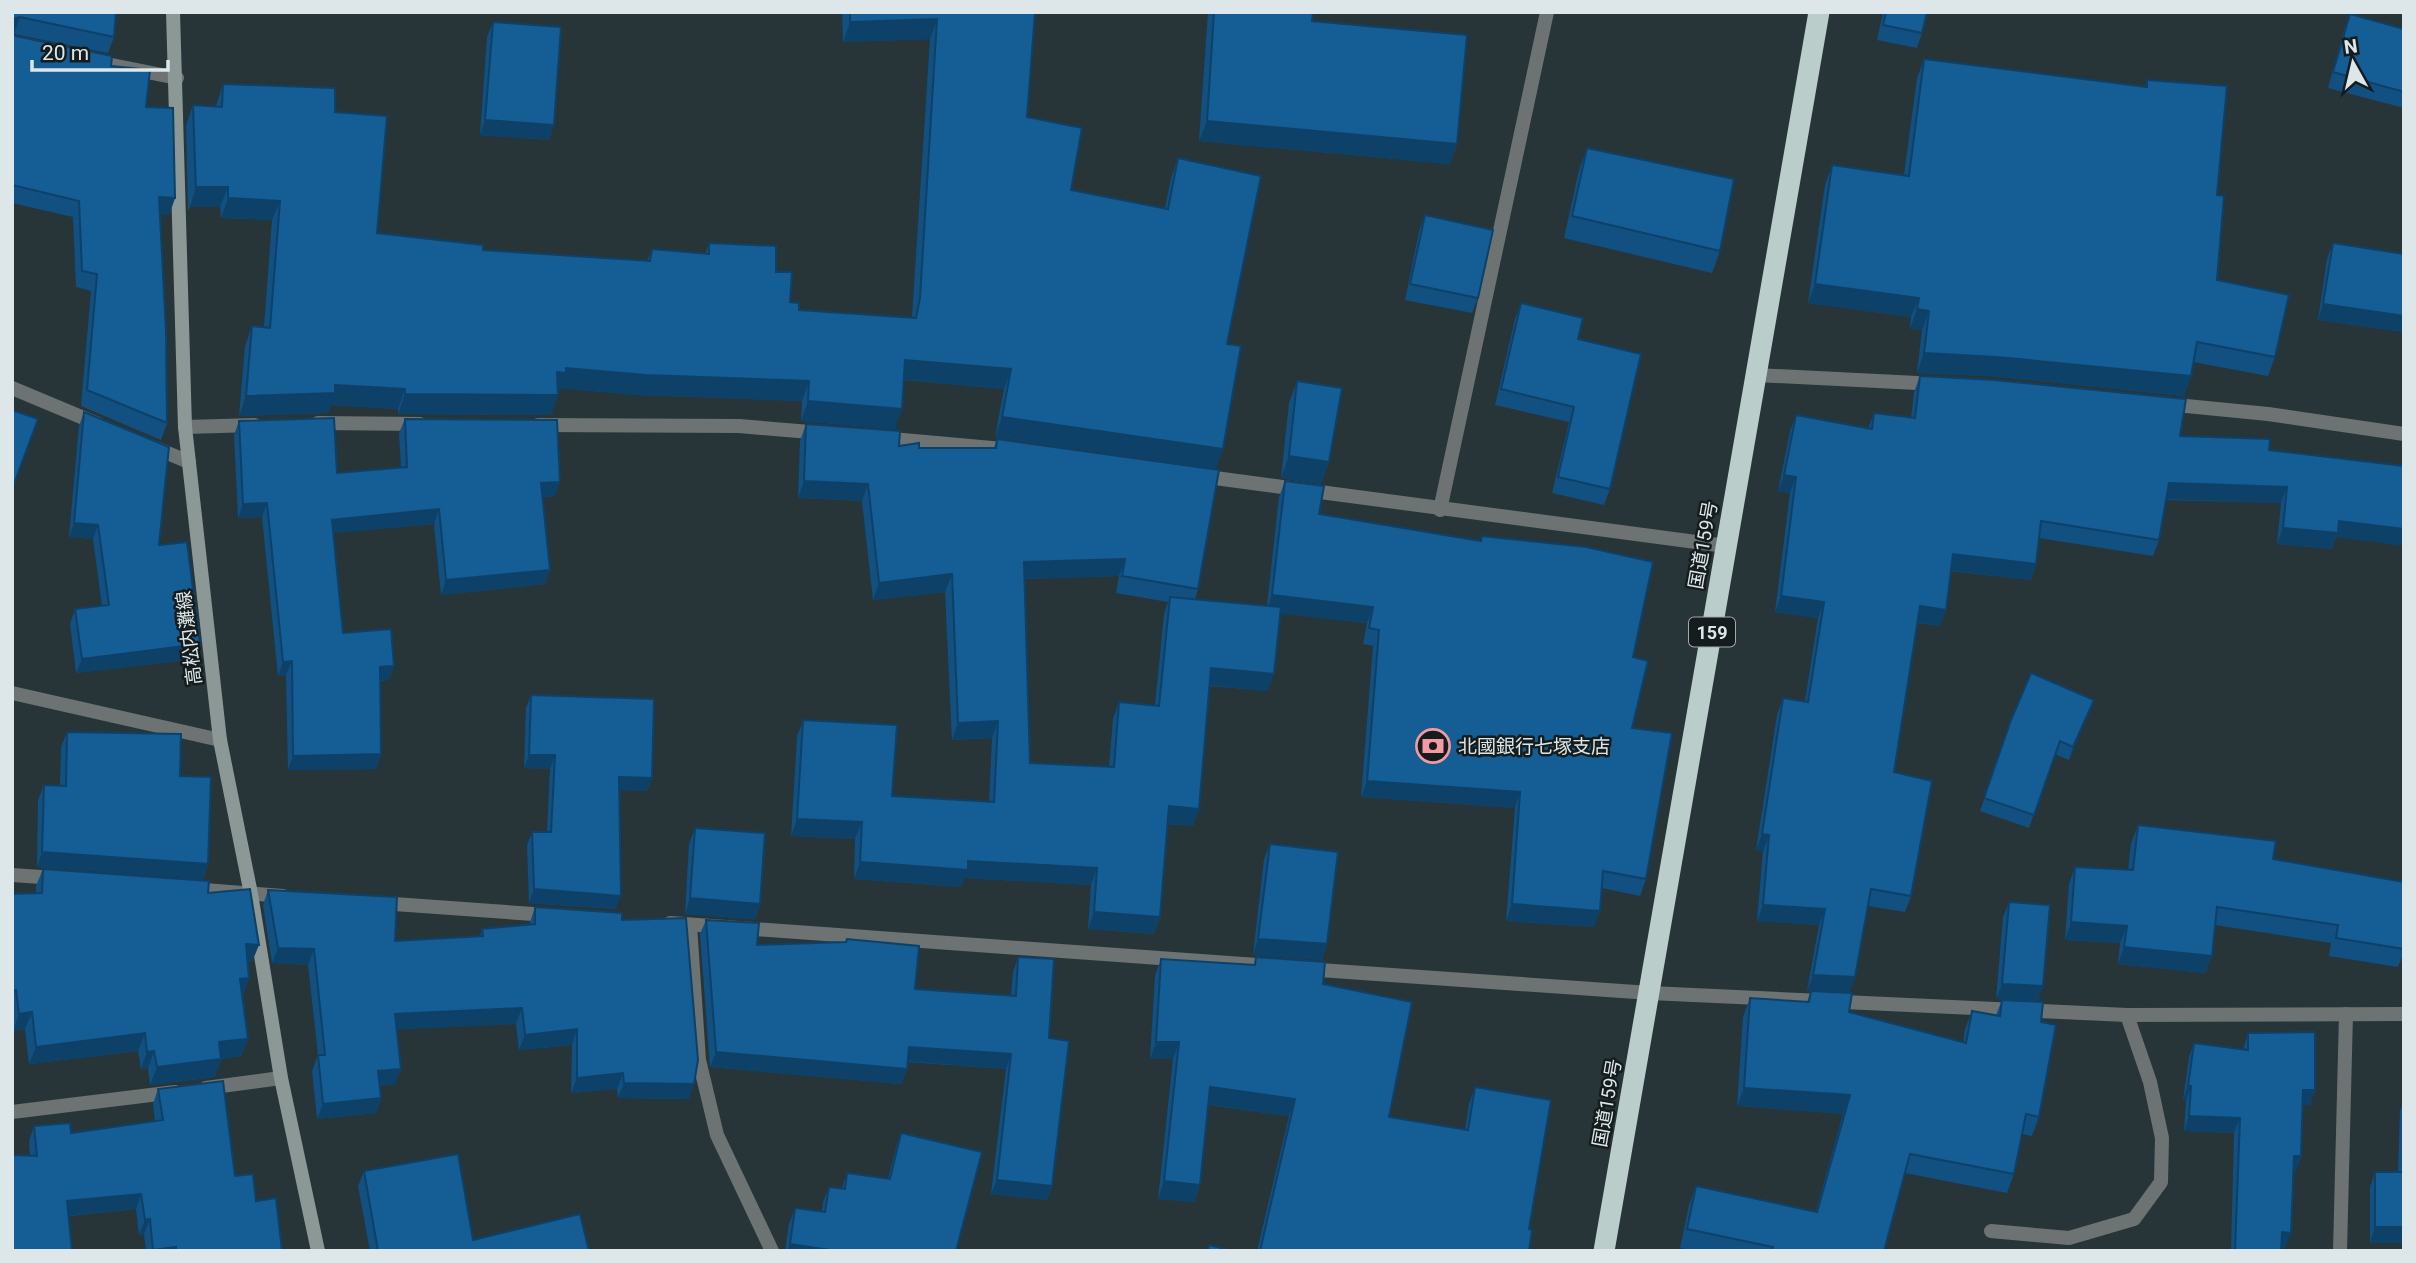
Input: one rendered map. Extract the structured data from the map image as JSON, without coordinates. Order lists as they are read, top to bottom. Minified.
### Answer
{"streets":{"highway":["国道159号","159"],"main road":["高松内灘線"]},"places":{"bank":["北國銀行七塚支店"]},"scale_bar":"20 m","north":"top"}
